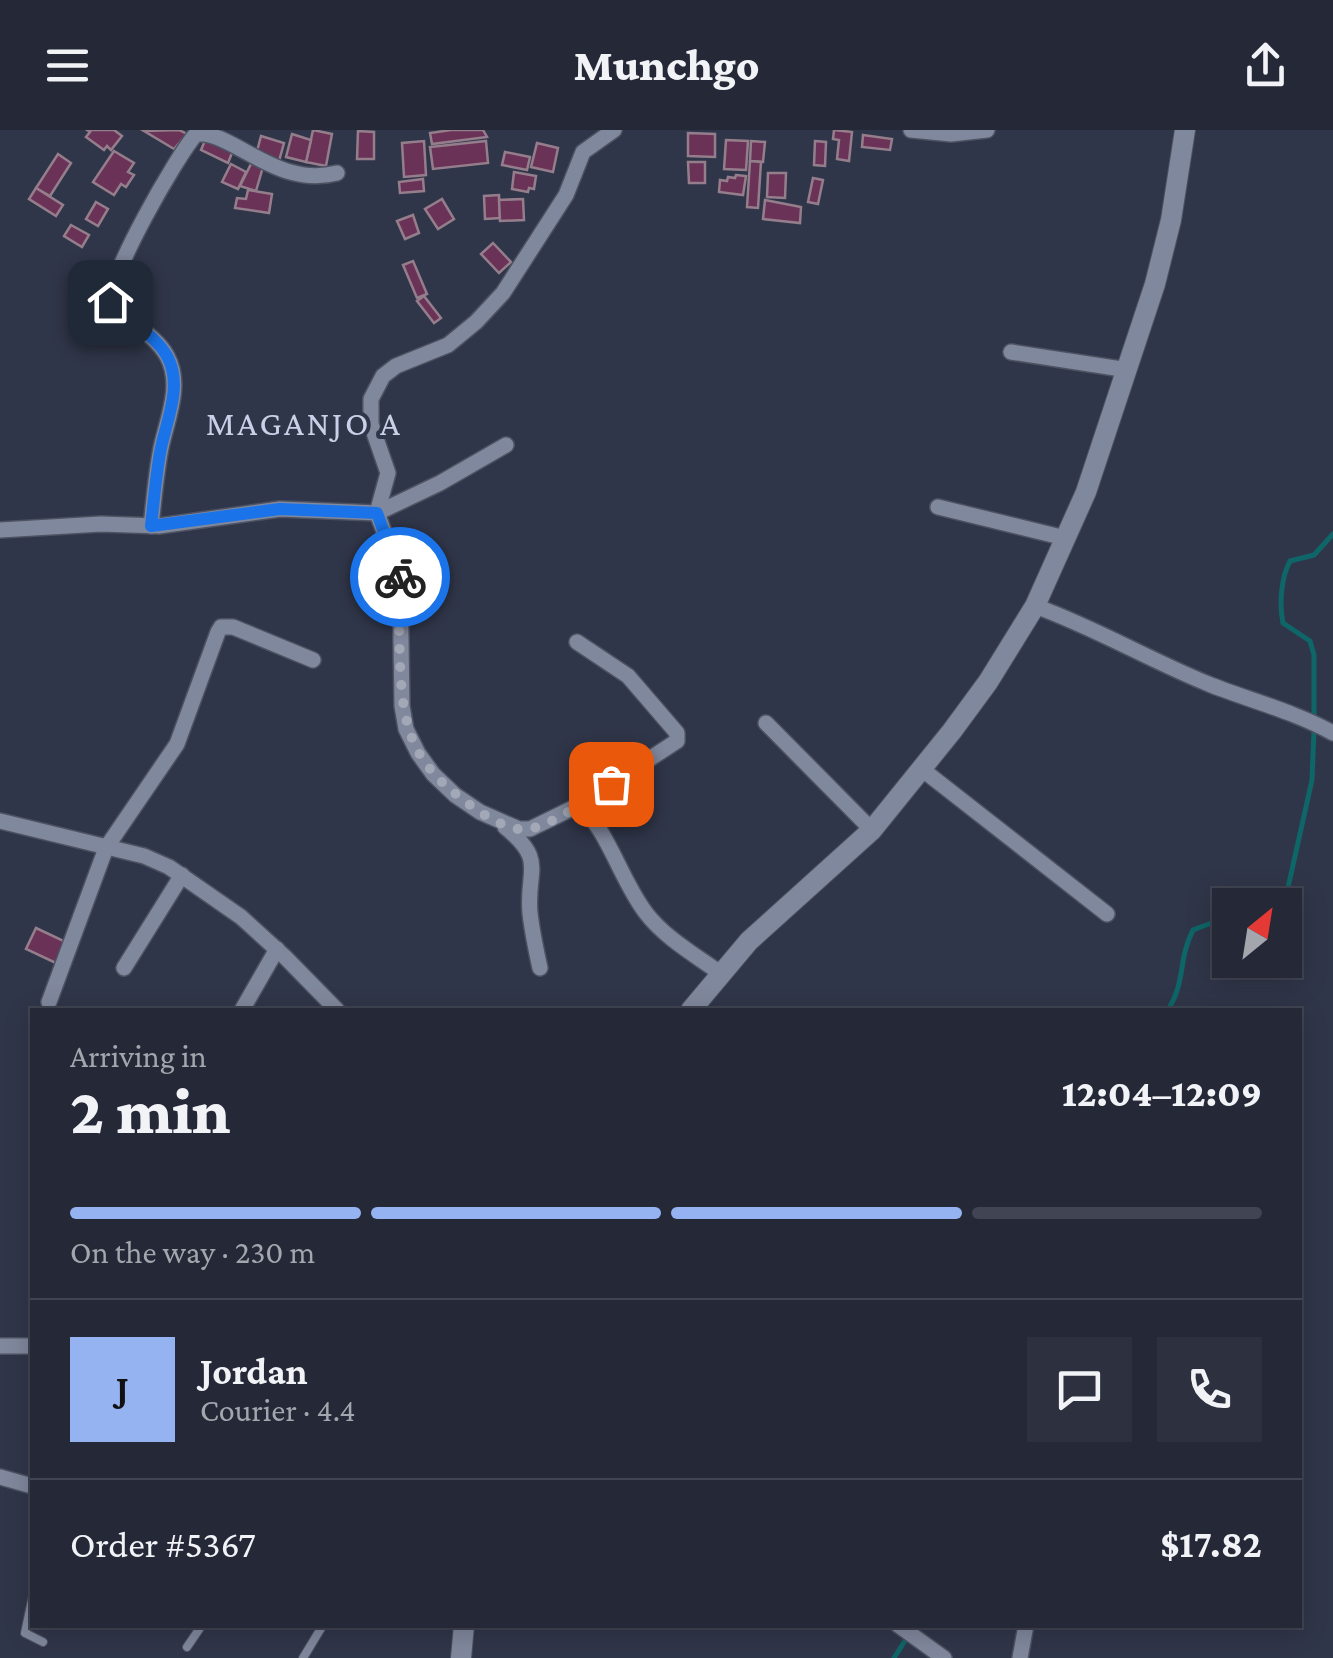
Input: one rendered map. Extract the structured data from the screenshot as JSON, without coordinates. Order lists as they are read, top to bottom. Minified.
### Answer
{"districts":["MAGANJO A"],"north":"top right","page":{"header":"Munchgo","heading":["2 min","Arriving in","12:04–12:09"],"panel":["Jordan","Courier · 4.4","Order #5367","$17.82"],"bar":"On the way · 230 m","round":"J"}}
